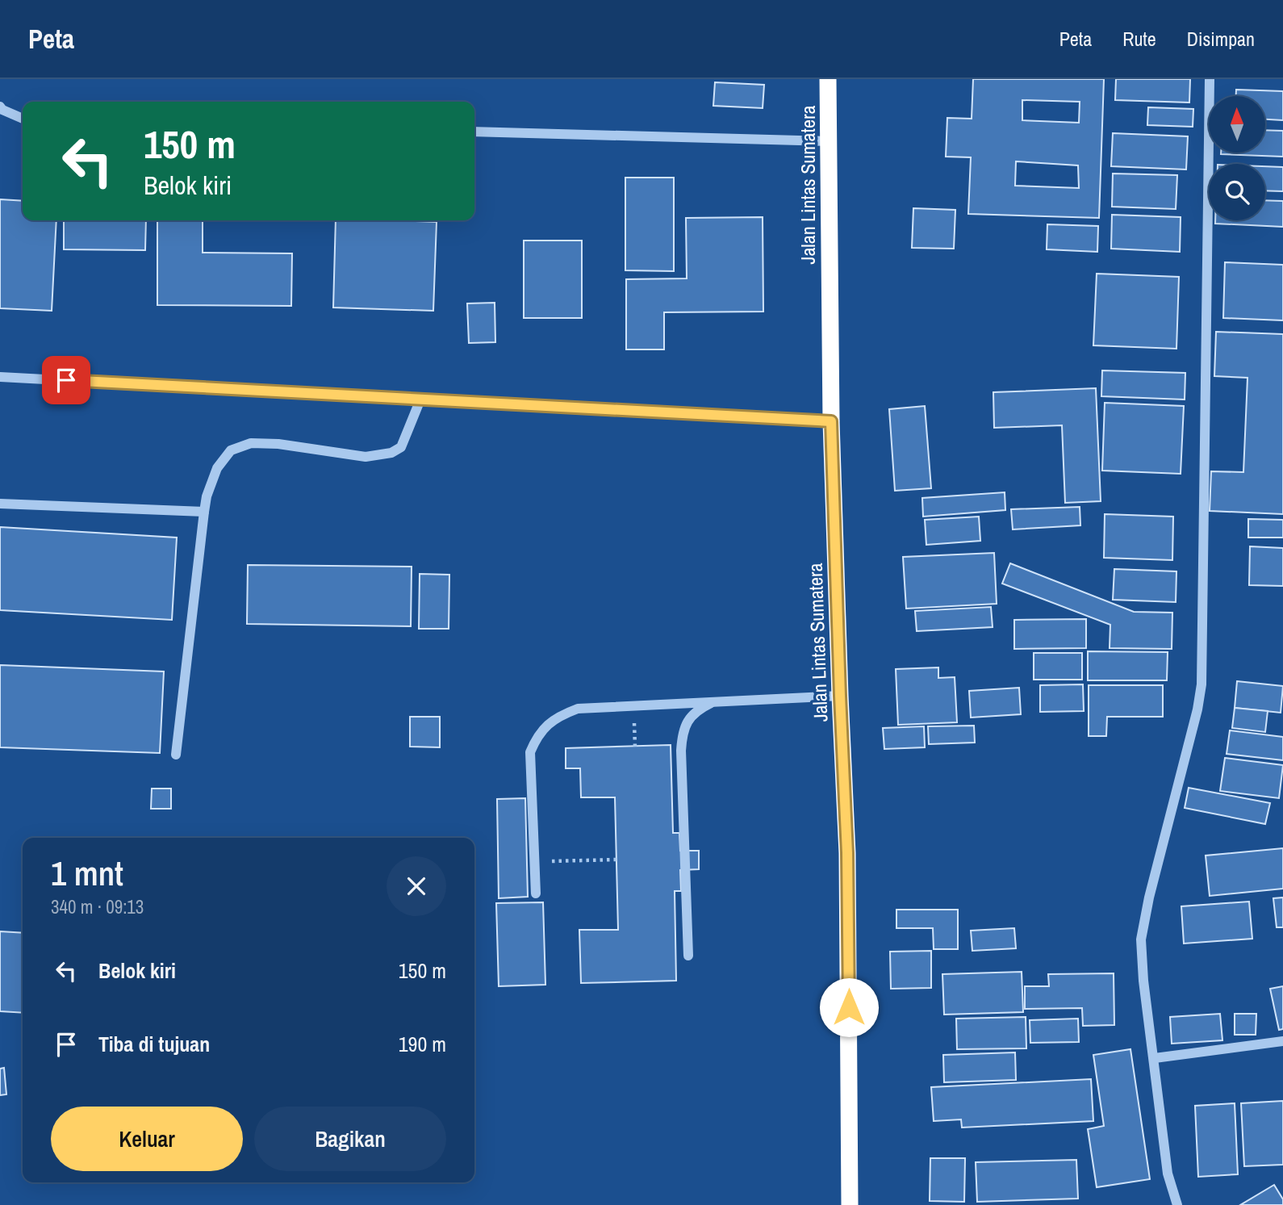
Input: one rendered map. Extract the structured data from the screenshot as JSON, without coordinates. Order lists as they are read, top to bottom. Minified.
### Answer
{"streets":{"highway":["Jalan Lintas Sumatera"]},"north":"top","page":{"header":"Peta","nav":["Peta","Rute","Disimpan"],"turn":["150 m","Belok kiri"],"heading":["1 mnt","340 m · 09:13"],"list":[{"name":"Belok kiri","value":"150 m"},{"name":"Tiba di tujuan","value":"190 m"}],"buttons":["Keluar","Bagikan"]}}
